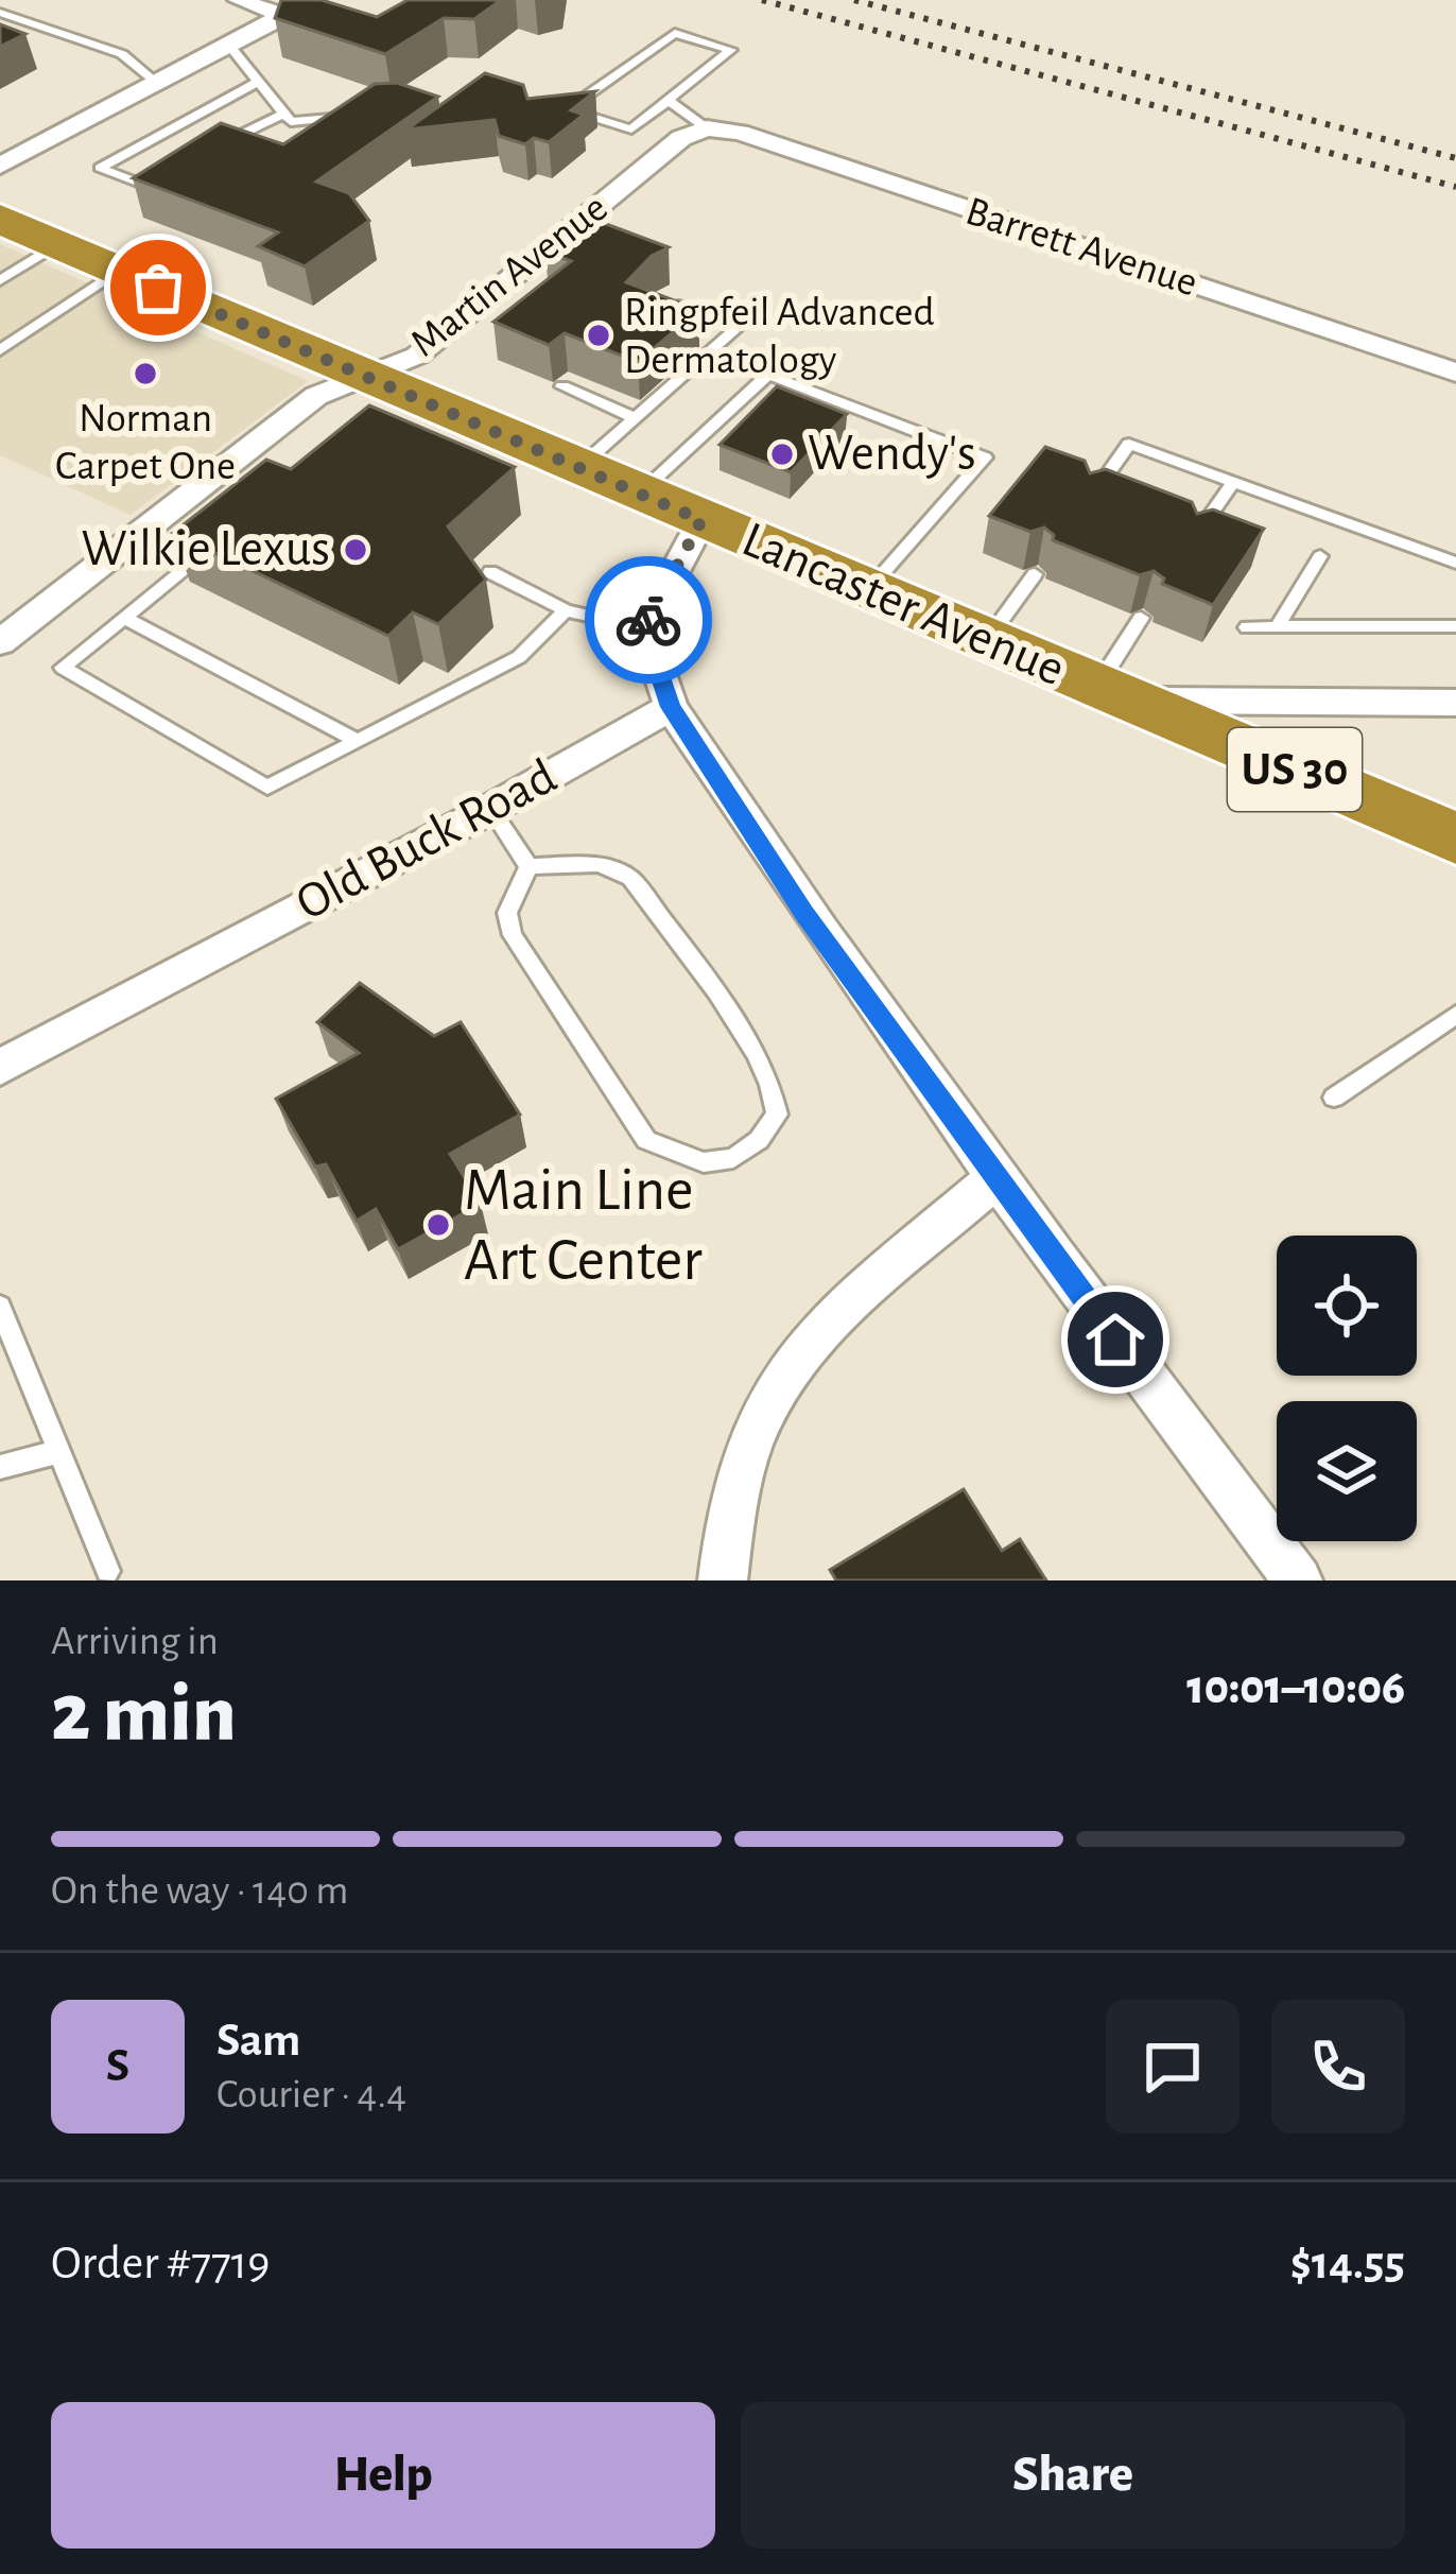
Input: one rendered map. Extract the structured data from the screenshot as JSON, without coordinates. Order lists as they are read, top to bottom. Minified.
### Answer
{"streets":{"highway":["Lancaster Avenue","US 30"],"street":["Barrett Avenue","Martin Avenue","Old Buck Road"]},"crossings":[["Barrett Avenue","Martin Avenue"],["Martin Avenue","Lancaster Avenue"]],"places":["Ringpfeil Advanced Dermatology","Norman Carpet One","Wendy's","Wilkie Lexus","Main Line Art Center"],"page":{"heading":["2 min","Arriving in","10:01–10:06"],"panel":["Sam","Courier · 4.4","Order #7719","$14.55"],"bar":"On the way · 140 m","round":"S","buttons":["Help","Share"]}}
